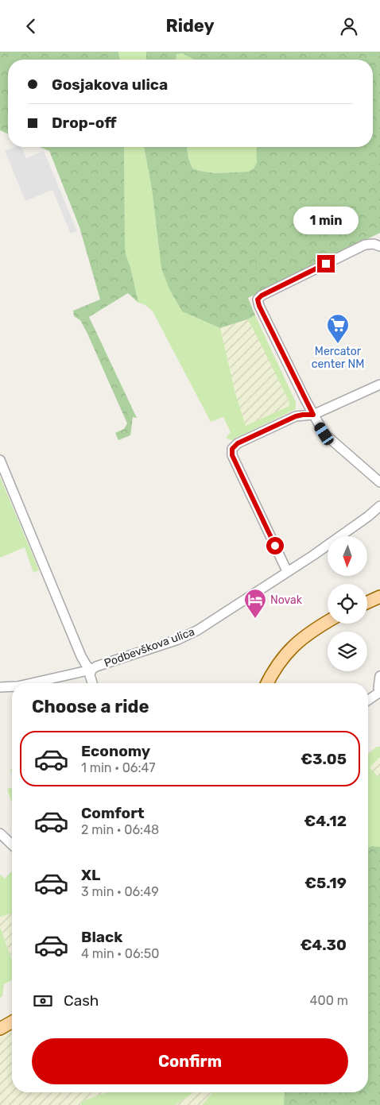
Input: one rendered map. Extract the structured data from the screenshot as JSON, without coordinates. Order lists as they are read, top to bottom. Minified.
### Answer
{"streets":{"street":["Podbevškova ulica"]},"places":{"supermarket":["Mercator center NM"],"hotel":["Novak"]},"north":"bottom","page":{"header":"Ridey","banner":["Gosjakova ulica","Drop-off"],"bubble":"1 min","heading":"Choose a ride","list":[{"name":"Economy","note":"1 min · 06:47","value":"€3.05"},{"name":"Comfort","note":"2 min · 06:48","value":"€4.12"},{"name":"XL","note":"3 min · 06:49","value":"€5.19"},{"name":"Black","note":"4 min · 06:50","value":"€4.30"}],"pay":["Cash","400 m"],"buttons":"Confirm"}}
